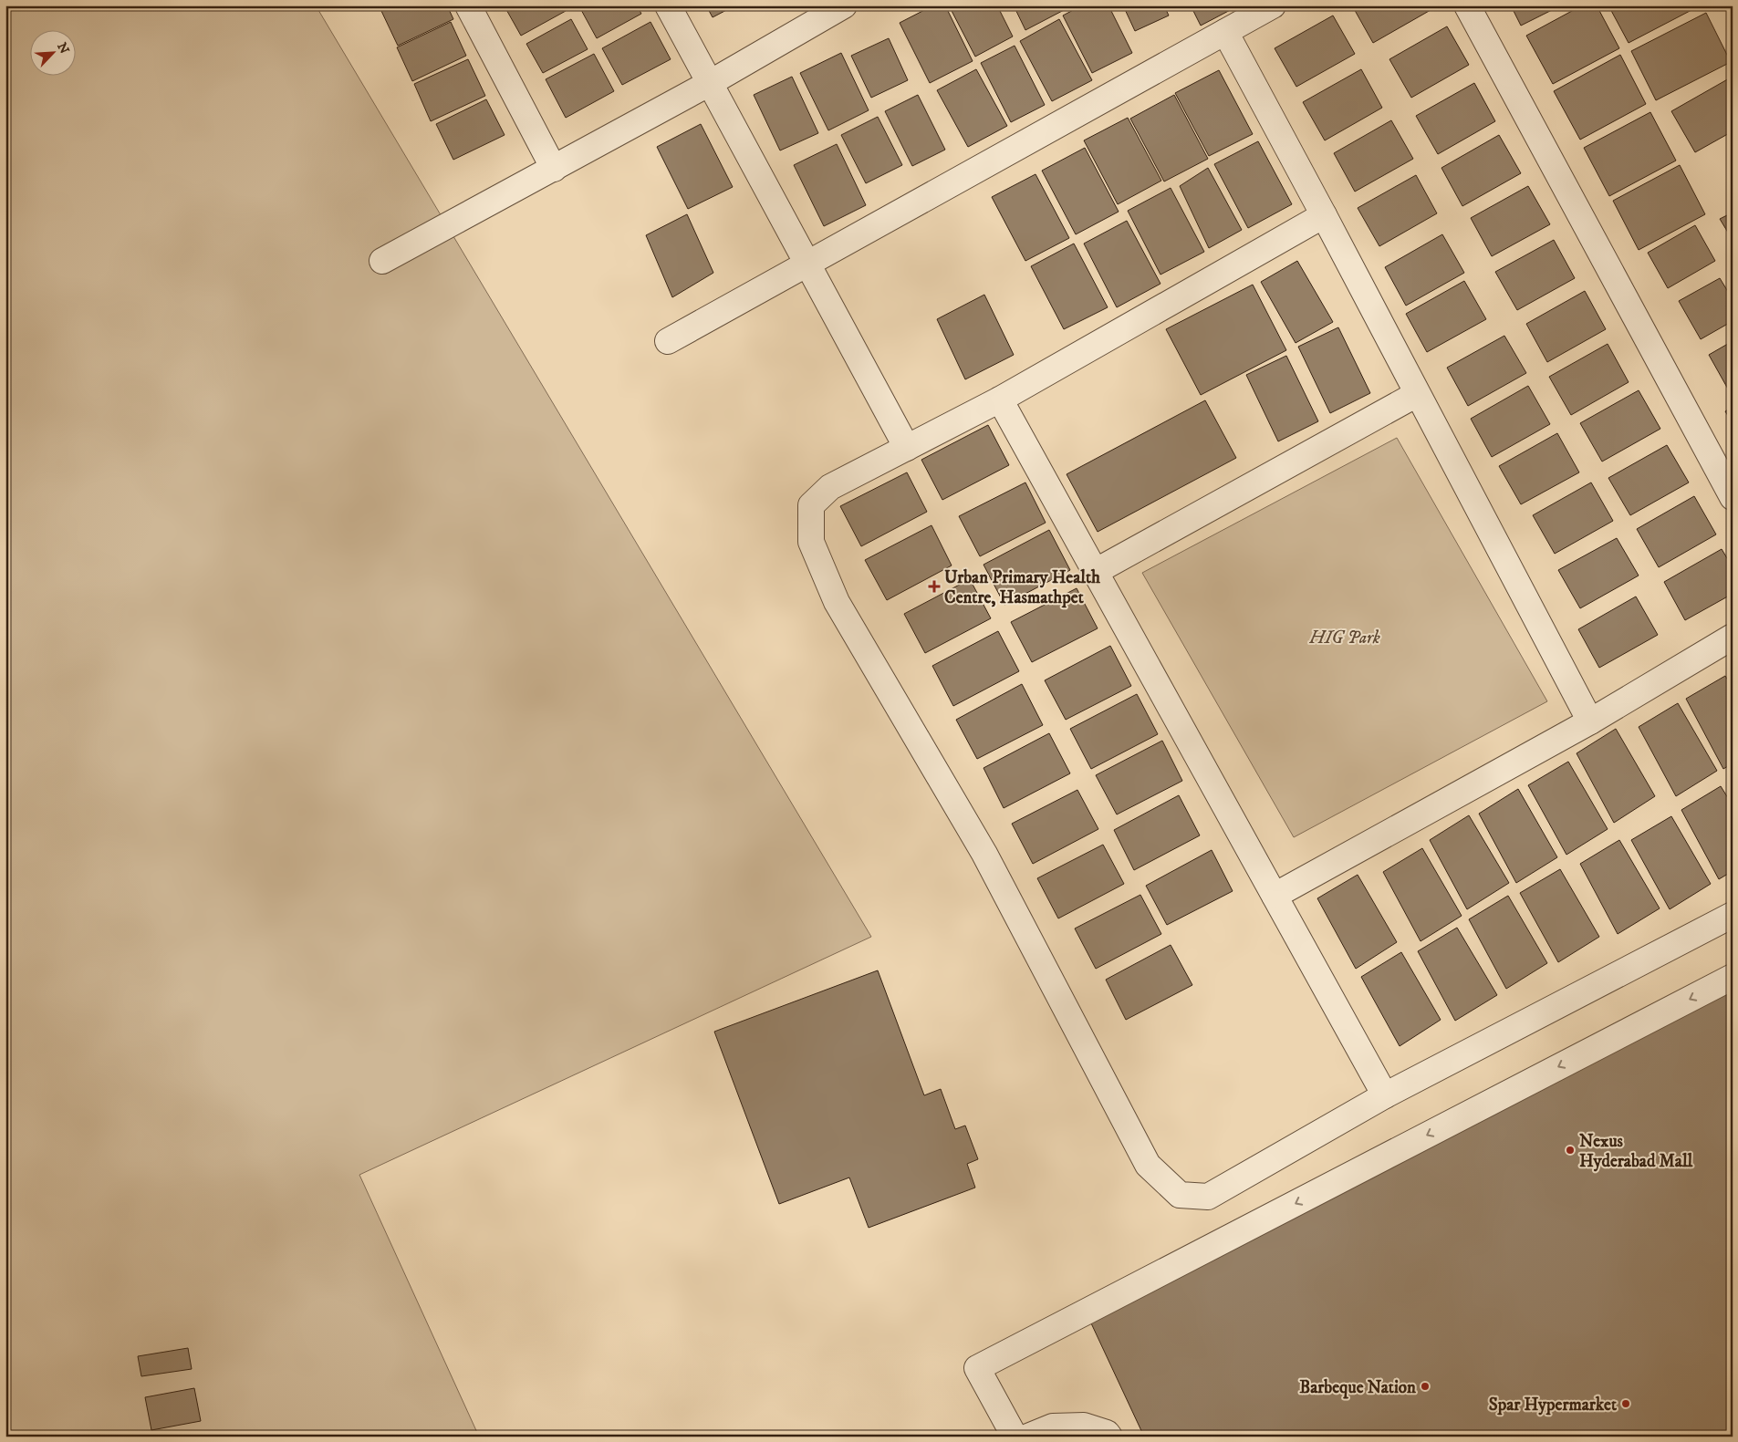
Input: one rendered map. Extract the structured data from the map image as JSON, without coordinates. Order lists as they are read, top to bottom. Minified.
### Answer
{"parks":["HIG Park"],"places":{"health":["Urban Primary Health Centre, Hasmathpet"],"other":["Nexus Hyderabad Mall","Barbeque Nation","Spar Hypermarket"]},"north":"top right"}
